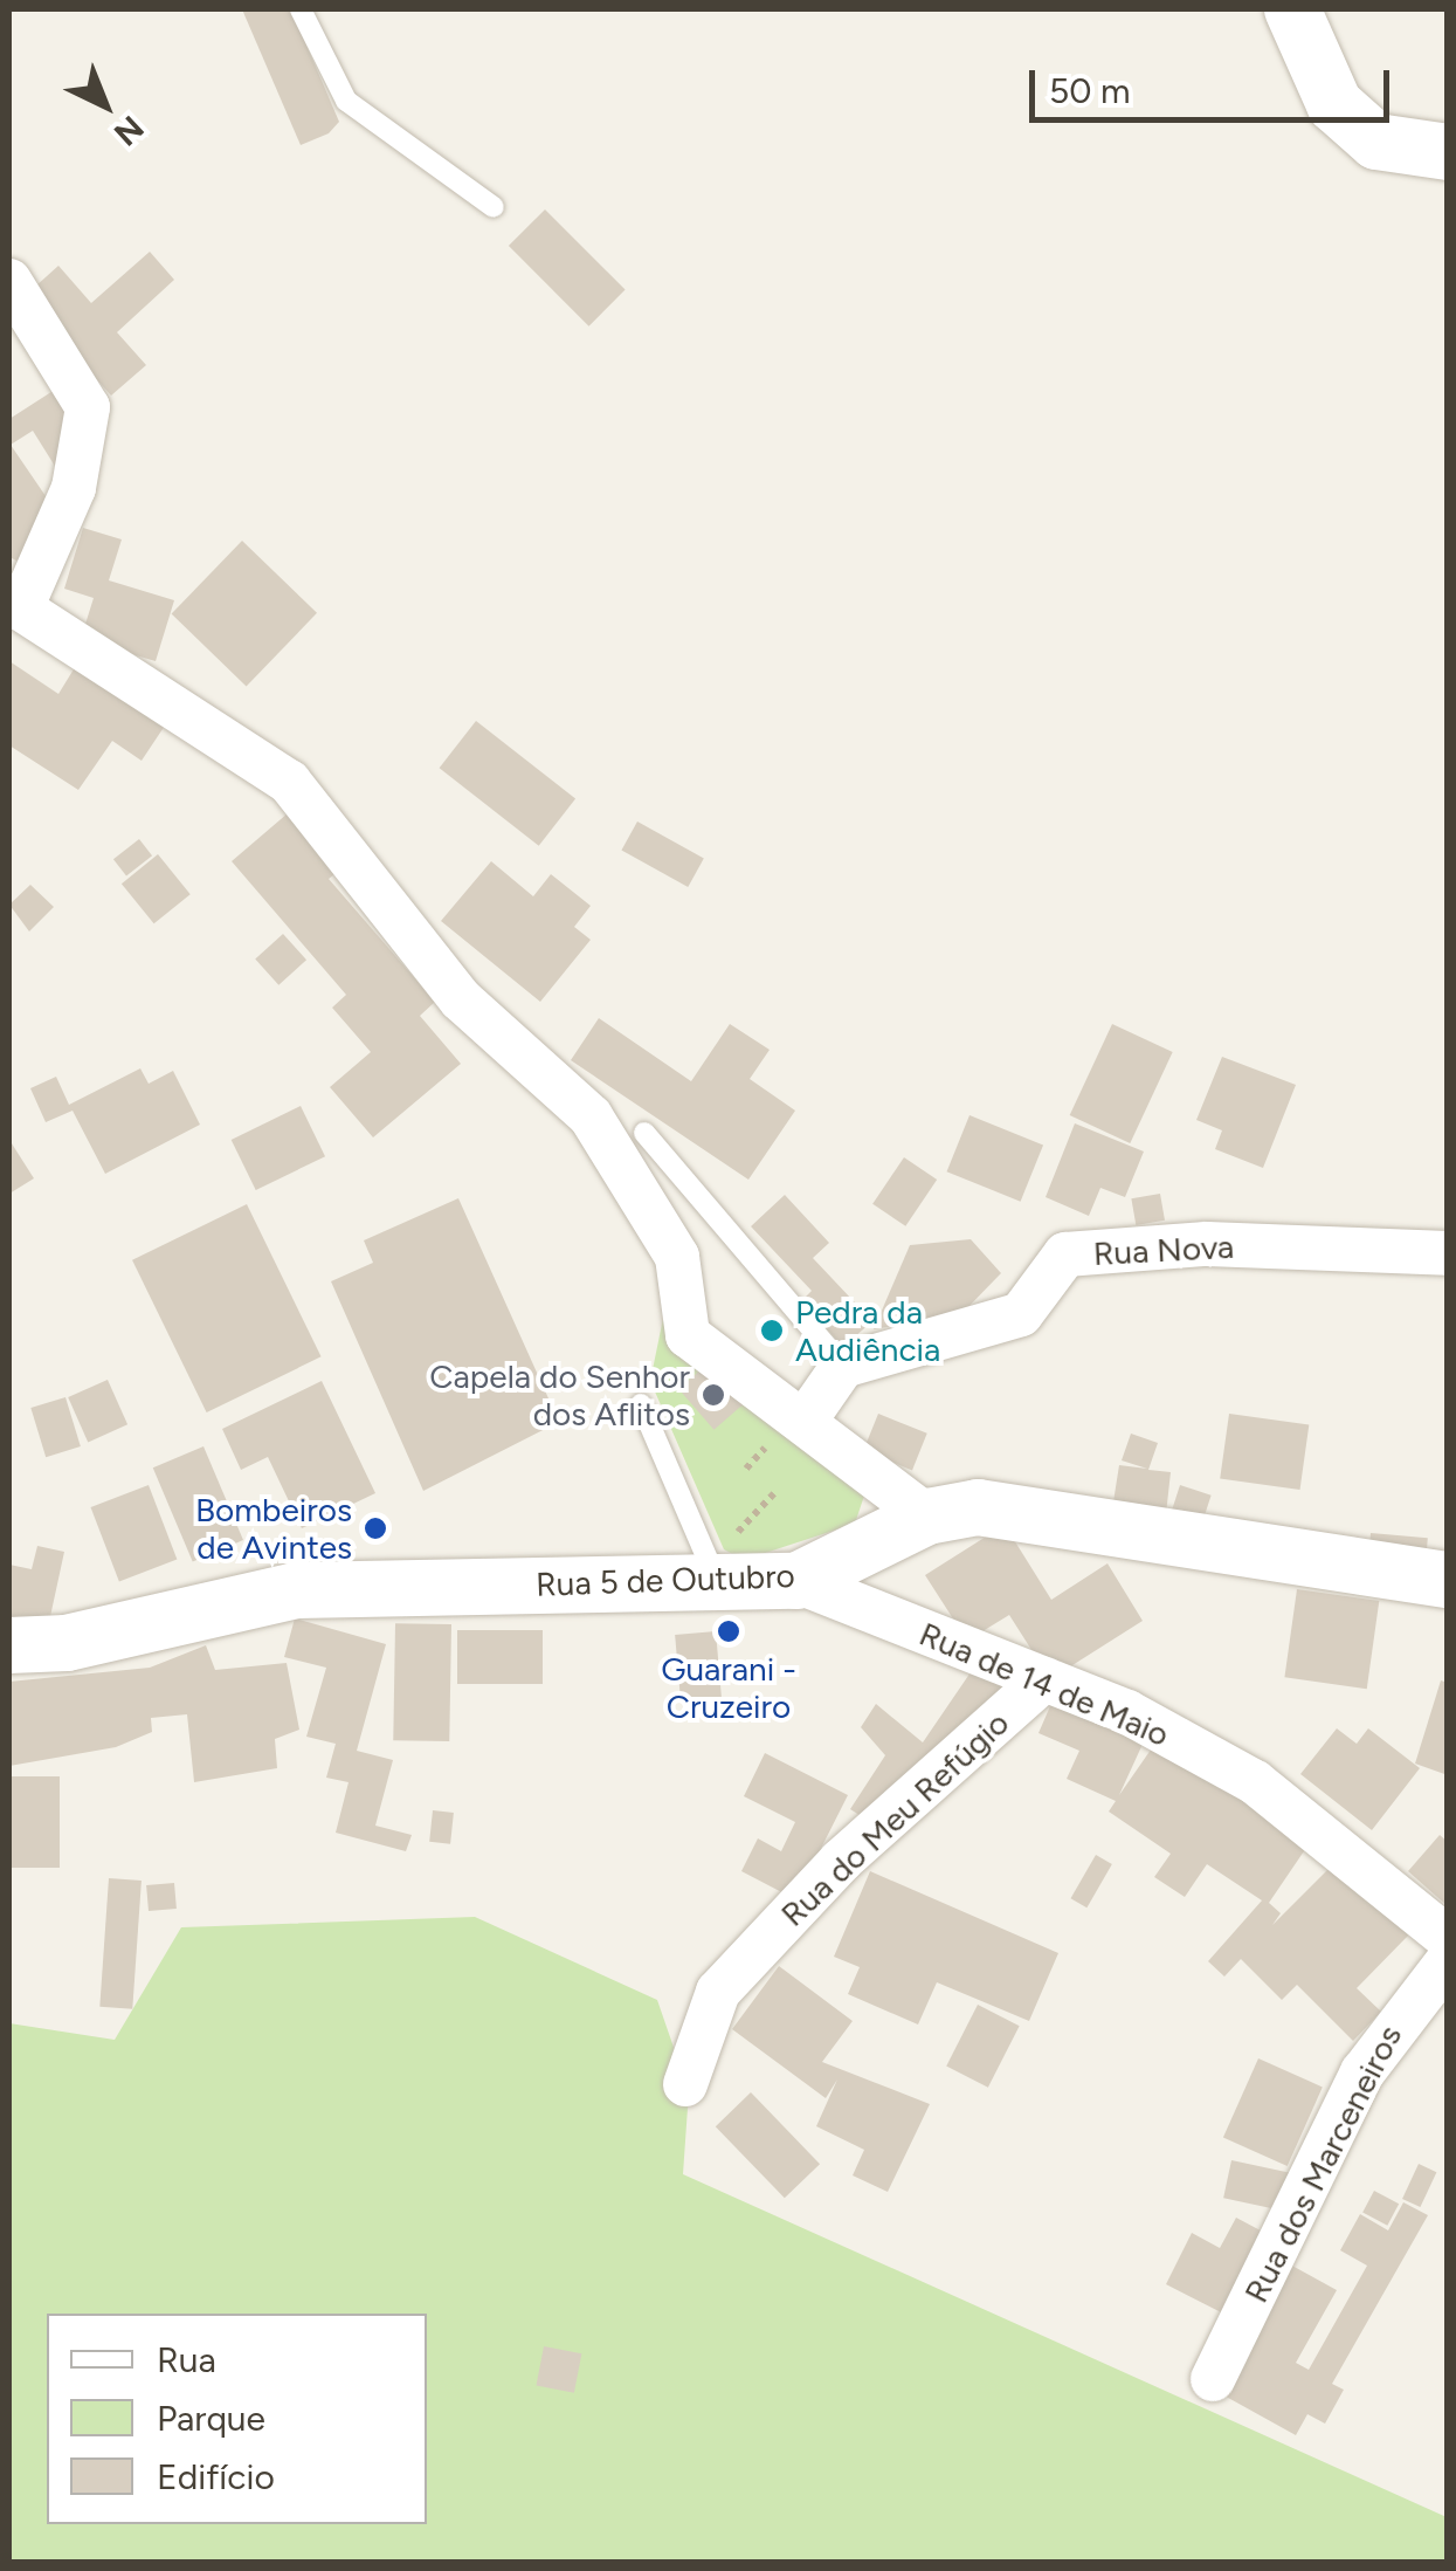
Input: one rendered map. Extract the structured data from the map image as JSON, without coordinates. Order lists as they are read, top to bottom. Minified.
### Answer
{"streets":{"street":["Rua Nova","Rua 5 de Outubro","Rua de 14 de Maio","Rua do Meu Refúgio","Rua dos Marceneiros"]},"crossings":[["Rua 5 de Outubro","Rua de 14 de Maio"],["Rua de 14 de Maio","Rua do Meu Refúgio"]],"places":["Pedra da Audiência","Capela do Senhor dos Aflitos","Bombeiros de Avintes","Guarani - Cruzeiro"],"legend":["Rua","Parque","Edifício"],"scale_bar":"50 m","north":"bottom right"}
